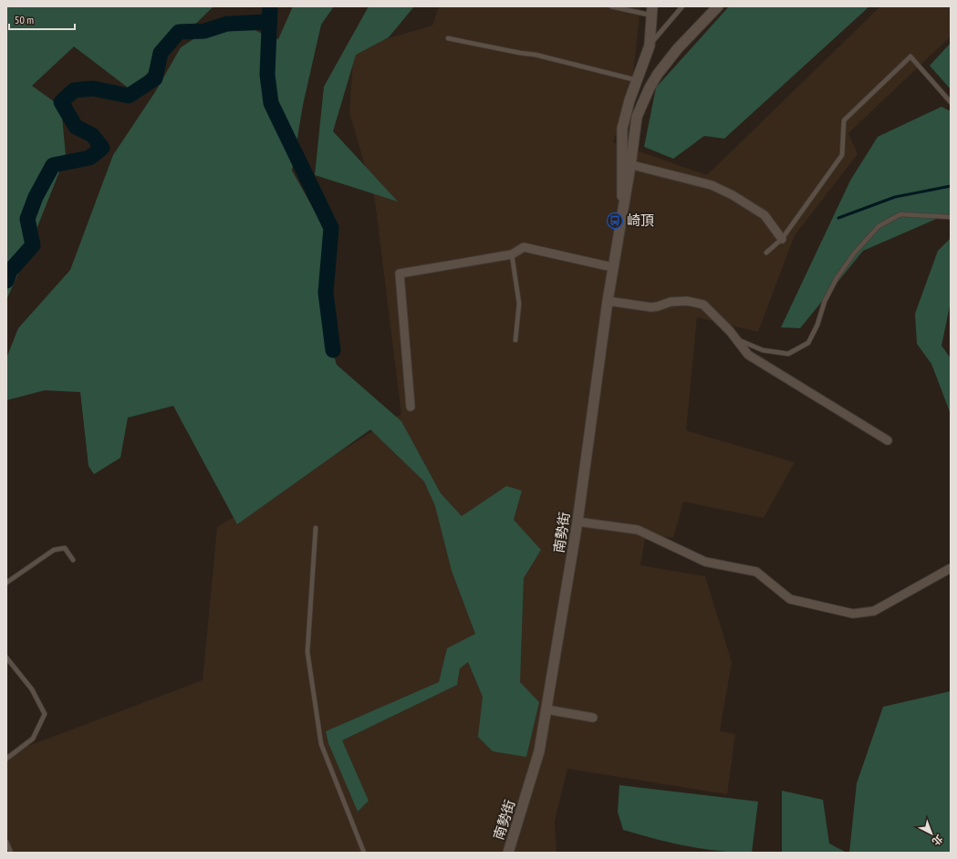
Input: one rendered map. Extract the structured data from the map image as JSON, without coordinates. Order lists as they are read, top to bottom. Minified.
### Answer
{"streets":{"main road":["南勢街"]},"places":{"bus stop":["崎頂"]},"scale_bar":"50 m","north":"bottom right"}
